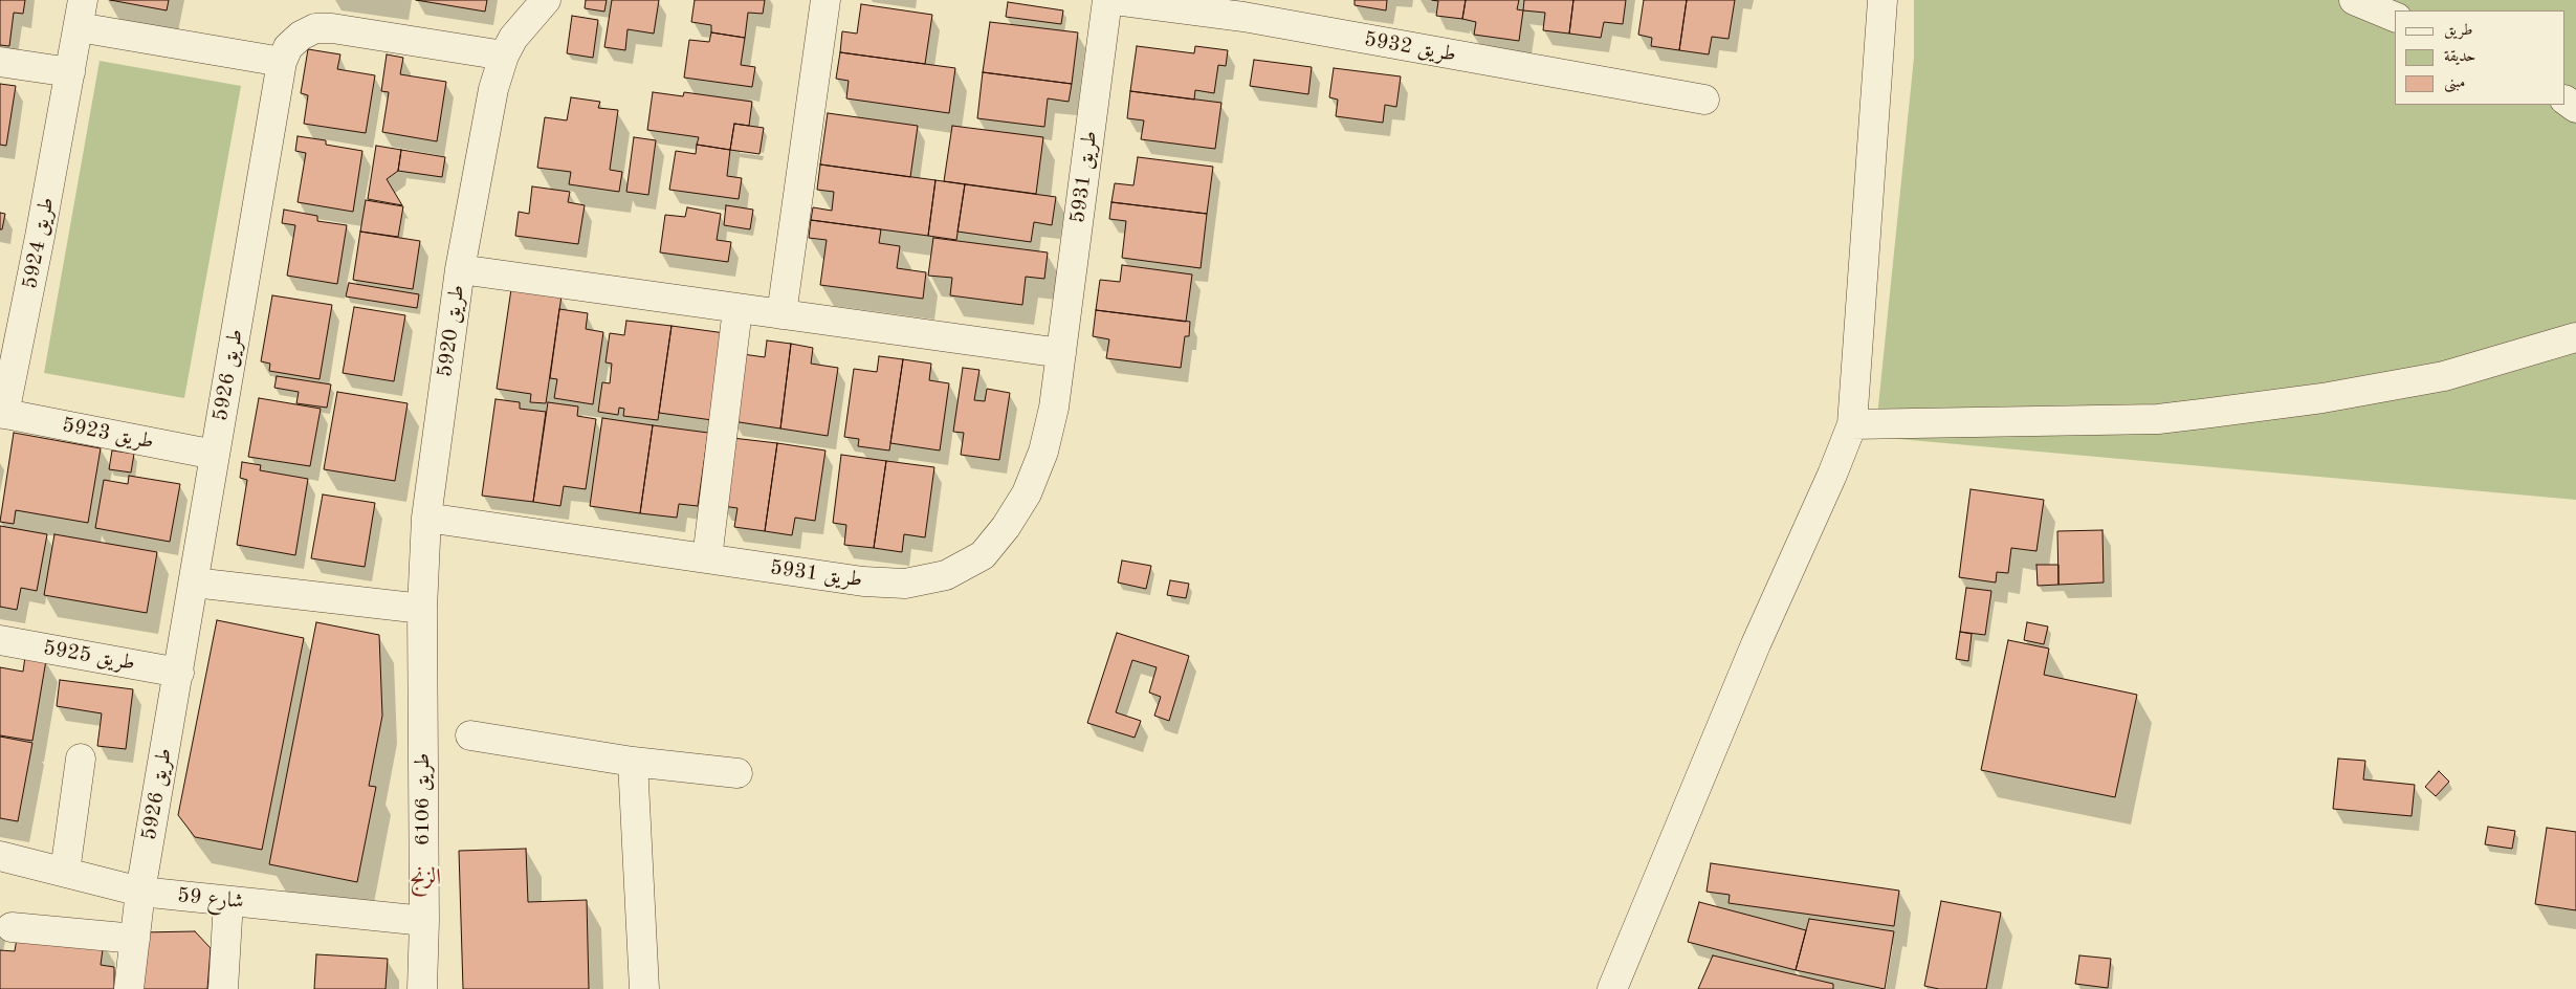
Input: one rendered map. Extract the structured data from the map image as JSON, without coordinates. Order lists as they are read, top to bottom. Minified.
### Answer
{"streets":{"street":["طريق 5932","طريق 5931","طريق 5924","طريق 5920","طريق 5926","طريق 5923","طريق 5925","طريق 6106","شارع 59"]},"crossings":[["طريق 5931","طريق 5920"],["طريق 5924","طريق 5923"],["طريق 5920","طريق 6106"],["طريق 5926","طريق 5923"],["طريق 5926","طريق 5925"],["طريق 5926","شارع 59"],["طريق 6106","شارع 59"]],"districts":["الزنج"],"legend":["طريق","حديقة","مبنى"]}
